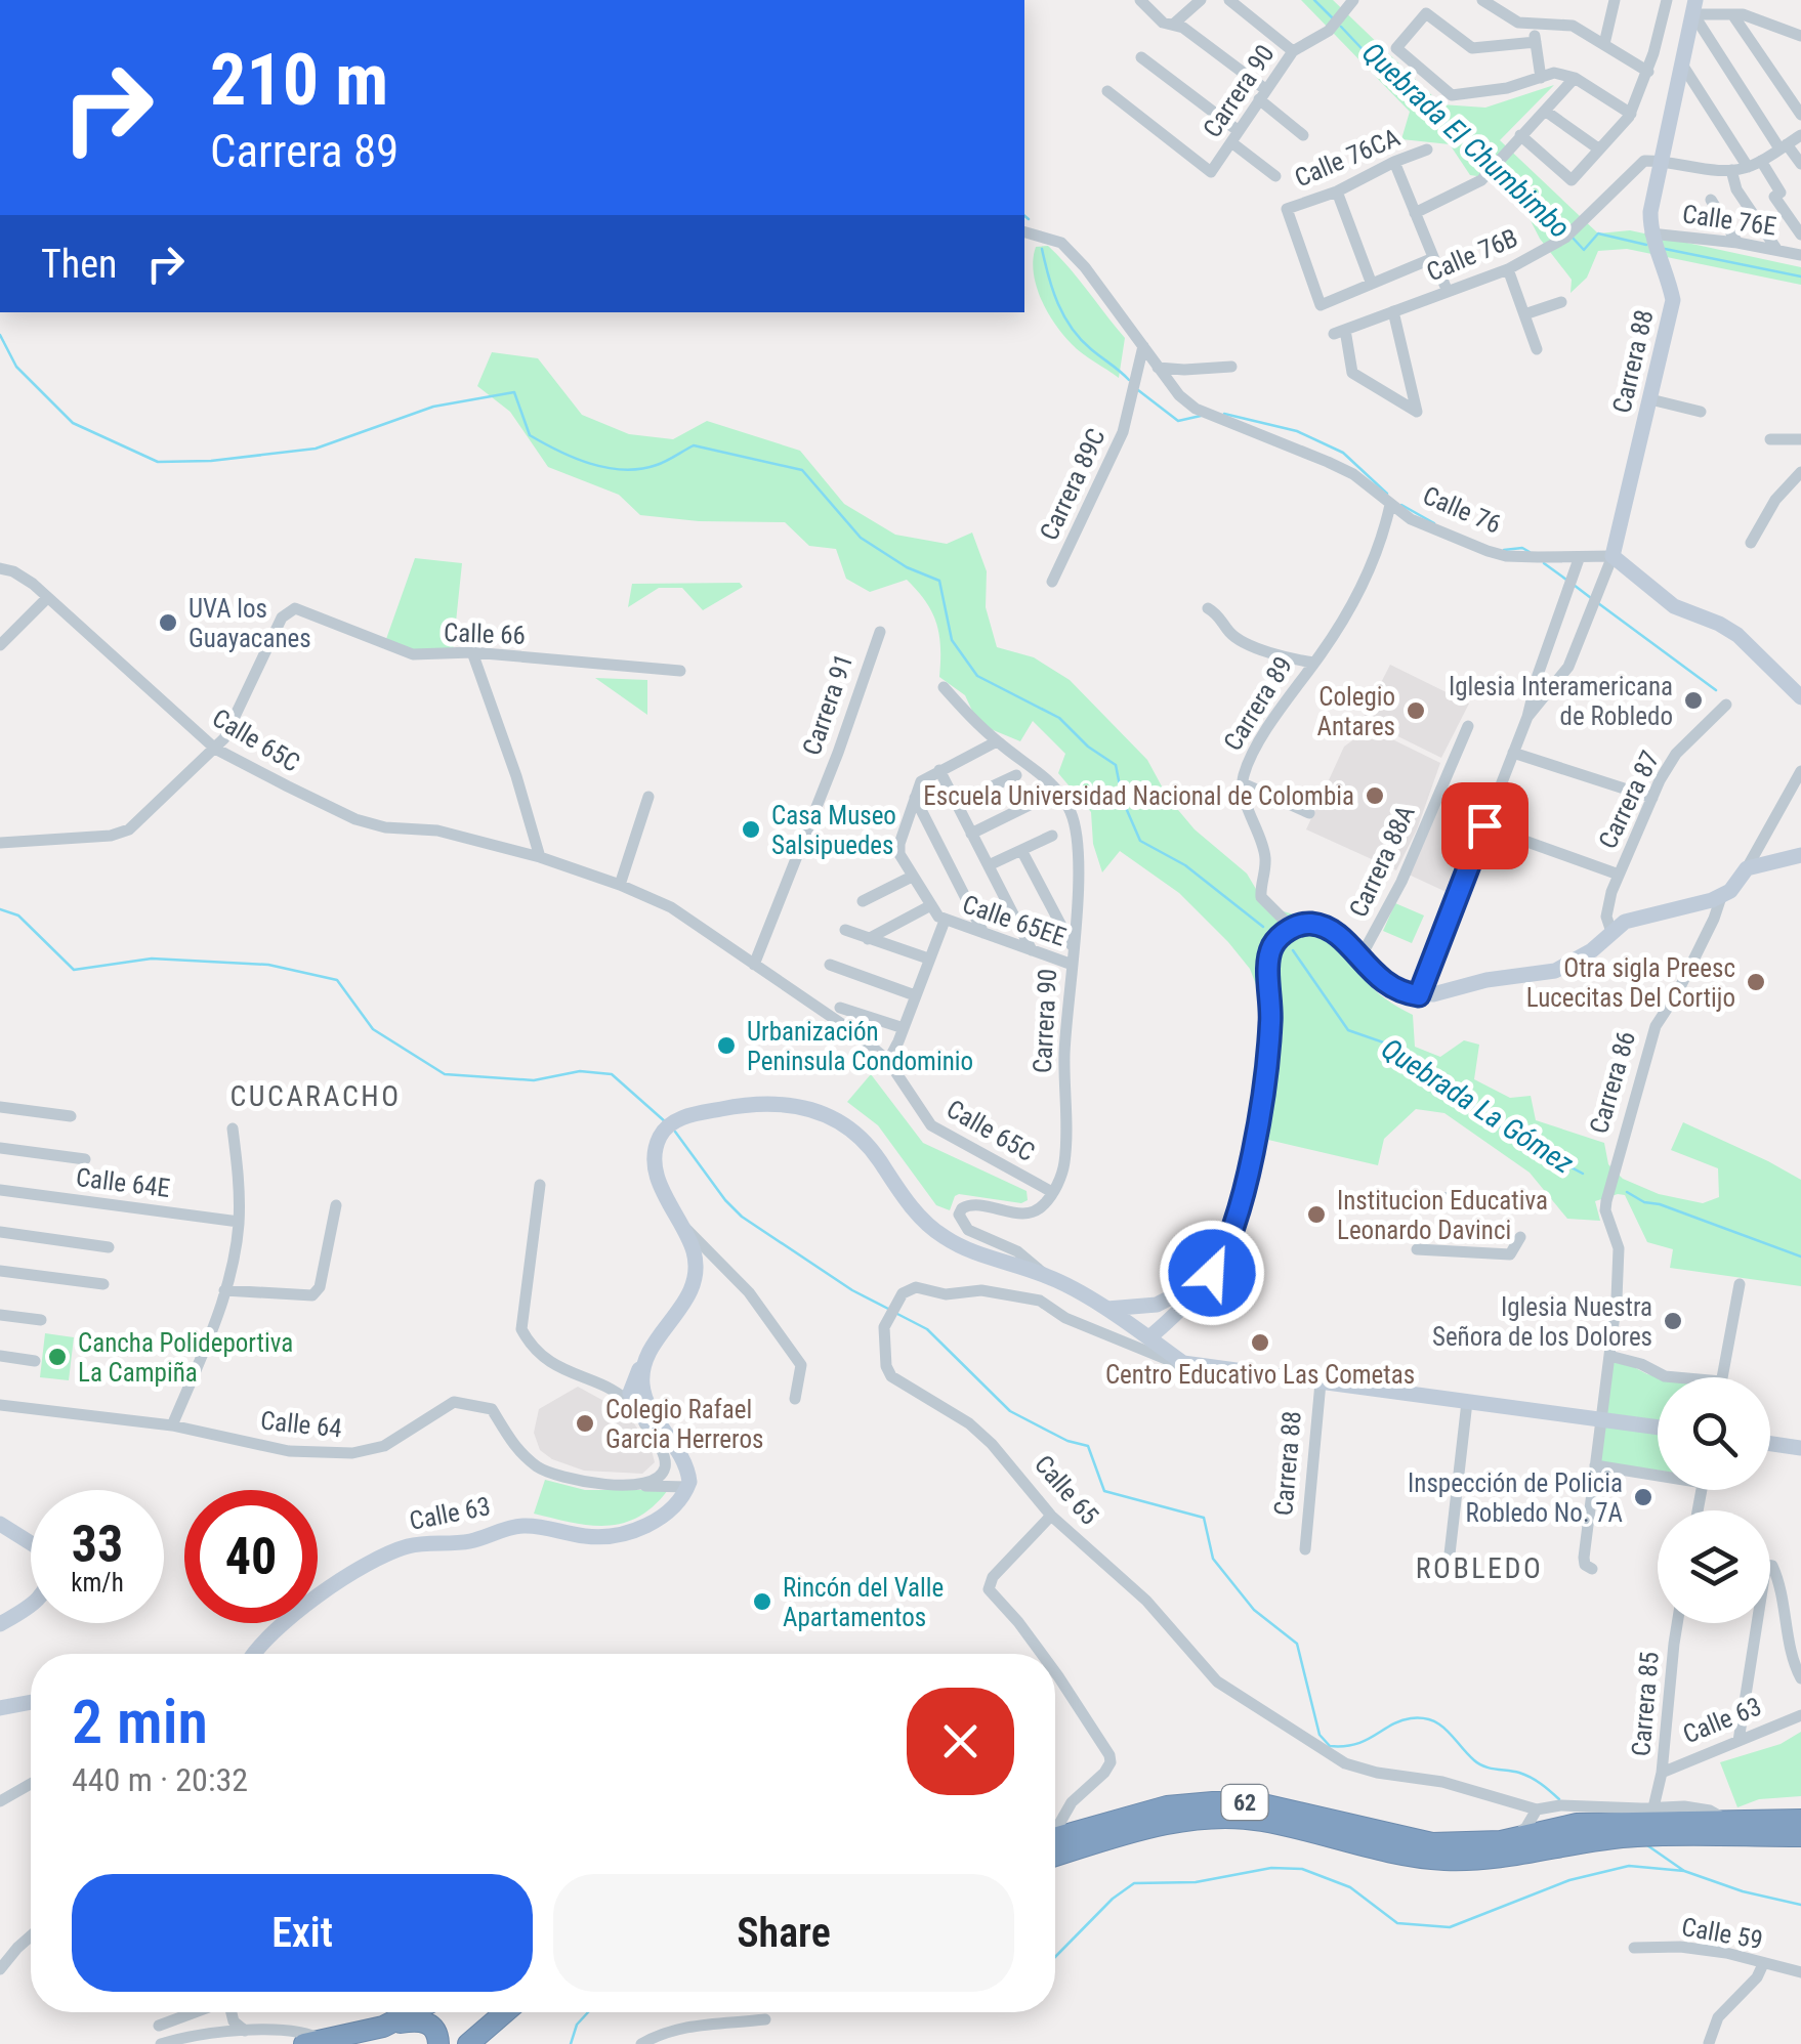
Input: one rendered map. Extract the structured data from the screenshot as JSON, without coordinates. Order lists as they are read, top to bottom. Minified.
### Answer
{"streets":{"highway":["62"],"main road":["Carrera 88","Carrera 86","Calle 65","Calle 63"],"street":["Carrera 90","Calle 76CA","Calle 76E","Calle 76B","Carrera 89C","Calle 76","Calle 66","Carrera 89","Carrera 91","Calle 65C","Carrera 87","Carrera 88A","Calle 65EE","Calle 64E","Calle 64","Carrera 85","Calle 59"]},"crossings":[["Carrera 90","Calle 76CA"],["Carrera 90","Calle 65C"],["Carrera 90","Calle 65EE"],["Calle 76CA","Calle 76B"],["Calle 76E","Carrera 88"],["Calle 76B","Carrera 88"],["Carrera 88","Calle 76"],["Carrera 88","Calle 65"],["Carrera 89C","Calle 76"],["Calle 76","Carrera 89"],["Calle 66","Calle 65C"],["Carrera 91","Calle 65C"],["Carrera 86","Calle 65"],["Calle 65","62"],["Calle 63","Carrera 85"]],"districts":["CUCARACHO","ROBLEDO"],"water":["Quebrada El Chumbimbo","Quebrada La Gómez"],"places":["UVA los Guayacanes","Iglesia Interamericana de Robledo","Colegio Antares","Escuela Universidad Nacional de Colombia","Casa Museo Salsipuedes","Otra sigla Preesc Lucecitas Del Cortijo","Urbanización Peninsula Condominio","Institucion Educativa Leonardo Davinci","Iglesia Nuestra Señora de los Dolores","Centro Educativo Las Cometas","Cancha Polideportiva La Campiña","Colegio Rafael Garcia Herreros","Inspección de Policia Robledo No. 7A","Rincón del Valle Apartamentos"],"page":{"turn":["210 m","Carrera 89"],"then":"Then","speed":"33 km/h","limit":"40","heading":["2 min","440 m · 20:32"],"buttons":["Exit","Share"]}}
